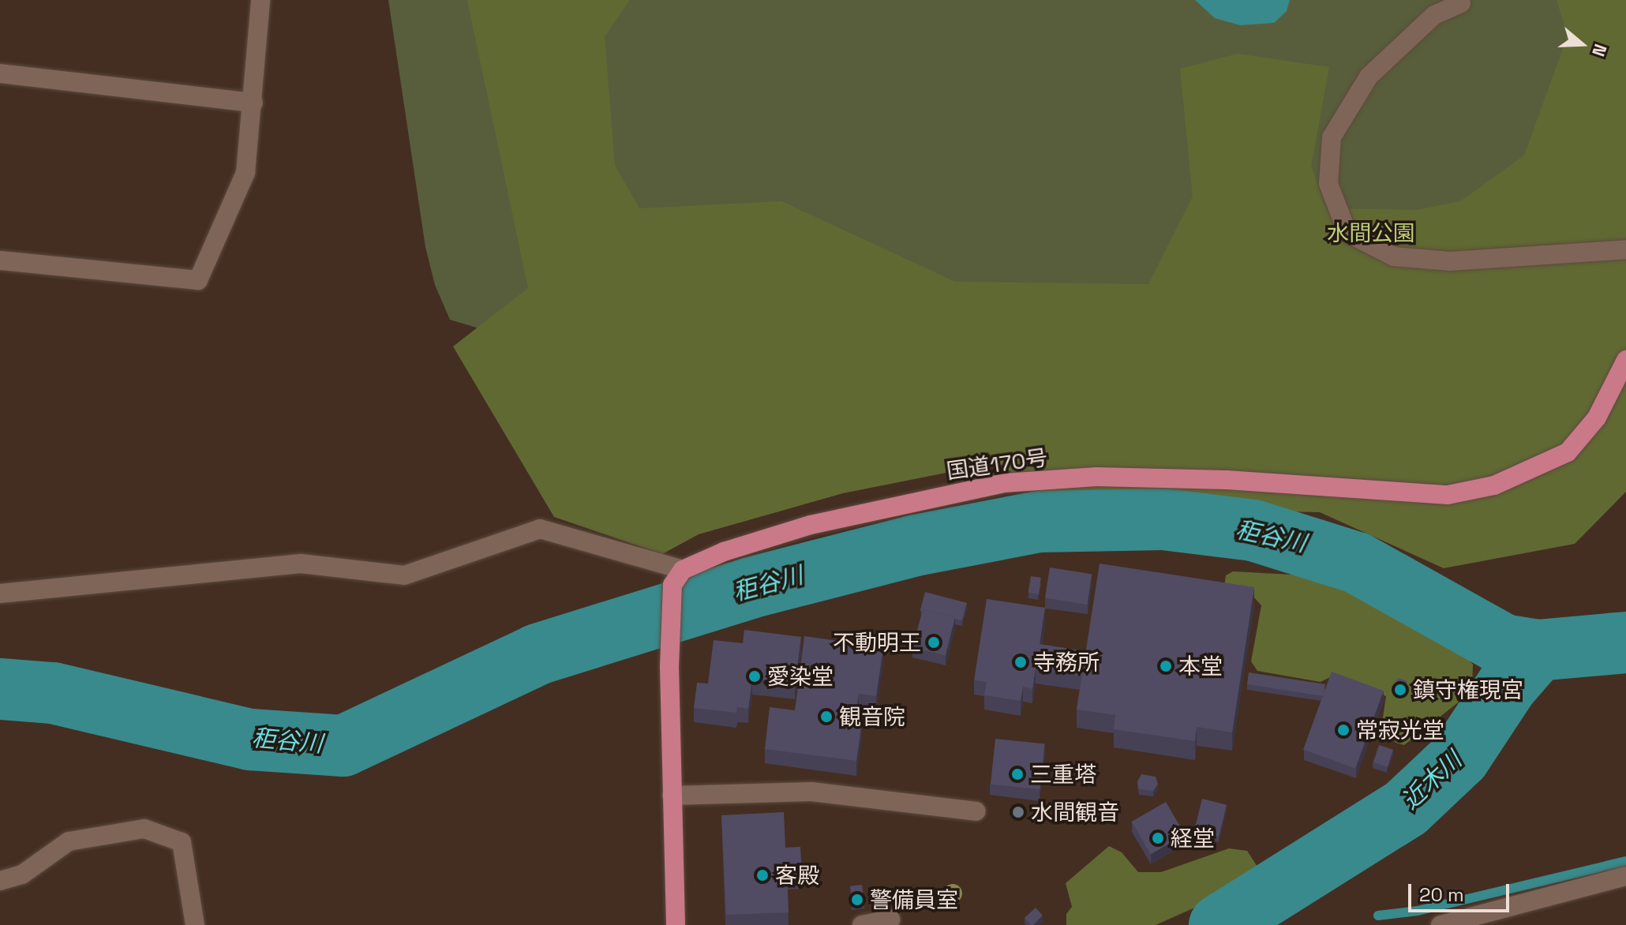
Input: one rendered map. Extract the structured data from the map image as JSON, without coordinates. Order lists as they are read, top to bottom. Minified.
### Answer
{"streets":{"highway":["国道170号"]},"water":["秬谷川","近木川"],"parks":["水間公園"],"places":["不動明王","寺務所","本堂","愛染堂","鎮守権現宮","観音院","常寂光堂","三重塔","水間観音","経堂","客殿","警備員室"],"scale_bar":"20 m","north":"right"}
